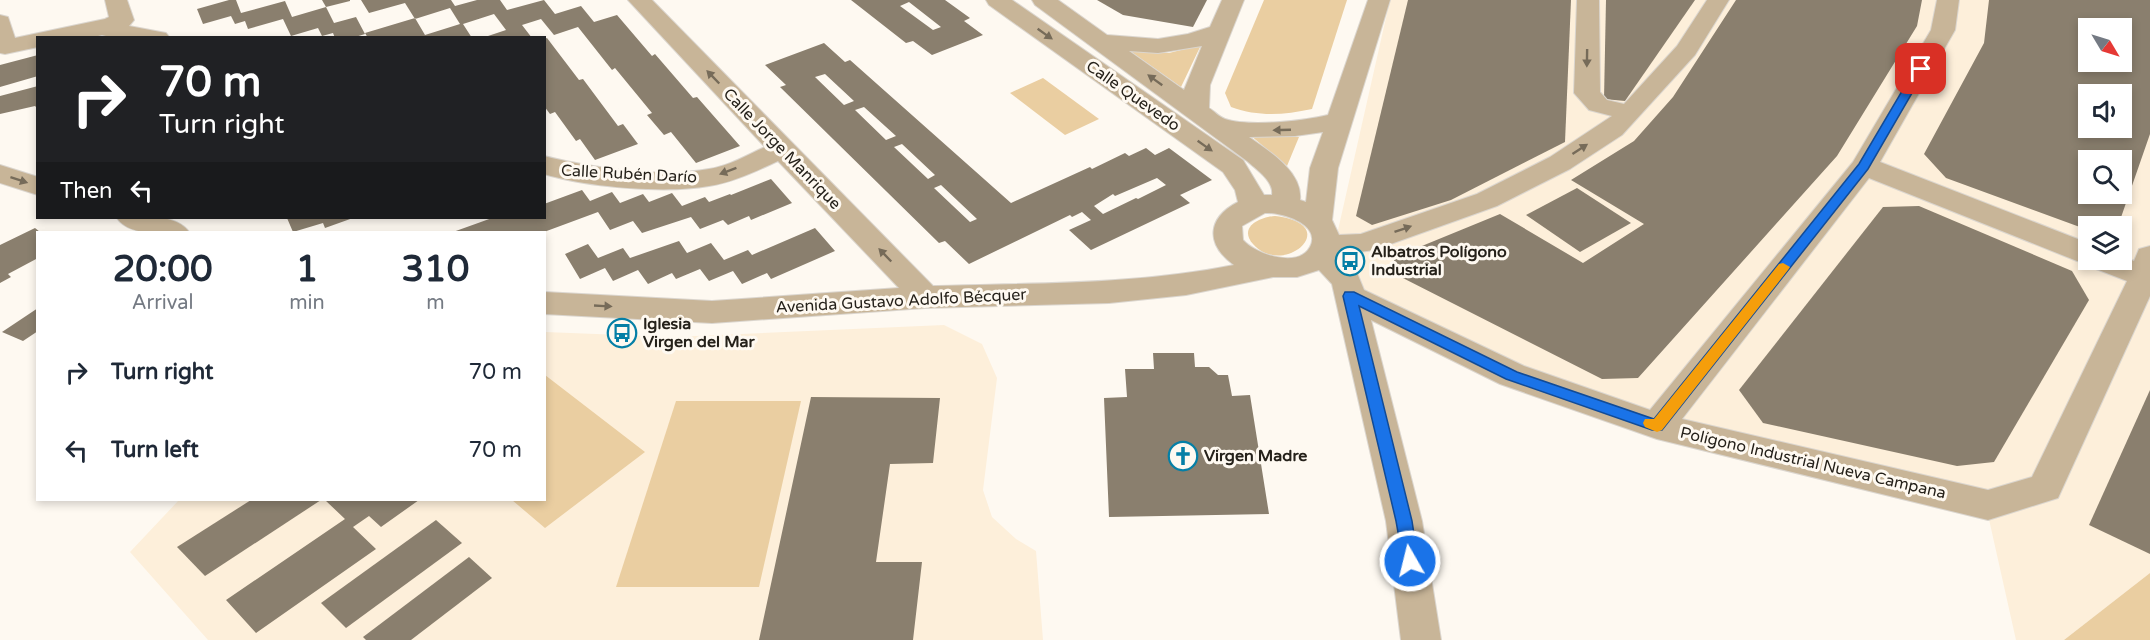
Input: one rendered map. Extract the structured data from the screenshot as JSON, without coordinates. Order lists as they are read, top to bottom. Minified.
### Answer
{"streets":{"street":["Calle Quevedo","Calle Jorge Manrique","Calle Rubén Darío","Avenida Gustavo Adolfo Bécquer","Polígono Industrial Nueva Campana"]},"crossings":[["Calle Quevedo","Avenida Gustavo Adolfo Bécquer"],["Calle Jorge Manrique","Calle Rubén Darío"],["Calle Jorge Manrique","Avenida Gustavo Adolfo Bécquer"]],"one_way":["Calle Jorge Manrique","Calle Rubén Darío","Avenida Gustavo Adolfo Bécquer"],"places":{"bus stop":["Albatros Polígono Industrial","Iglesia Virgen del Mar"],"church":["Virgen Madre"]},"north":"bottom right","page":{"turn":["70 m","Turn right"],"then":"Then","eta":["20:00","Arrival","1","min","310","m"],"list":[{"name":"Turn right","value":"70 m"},{"name":"Turn left","value":"70 m"}]}}
